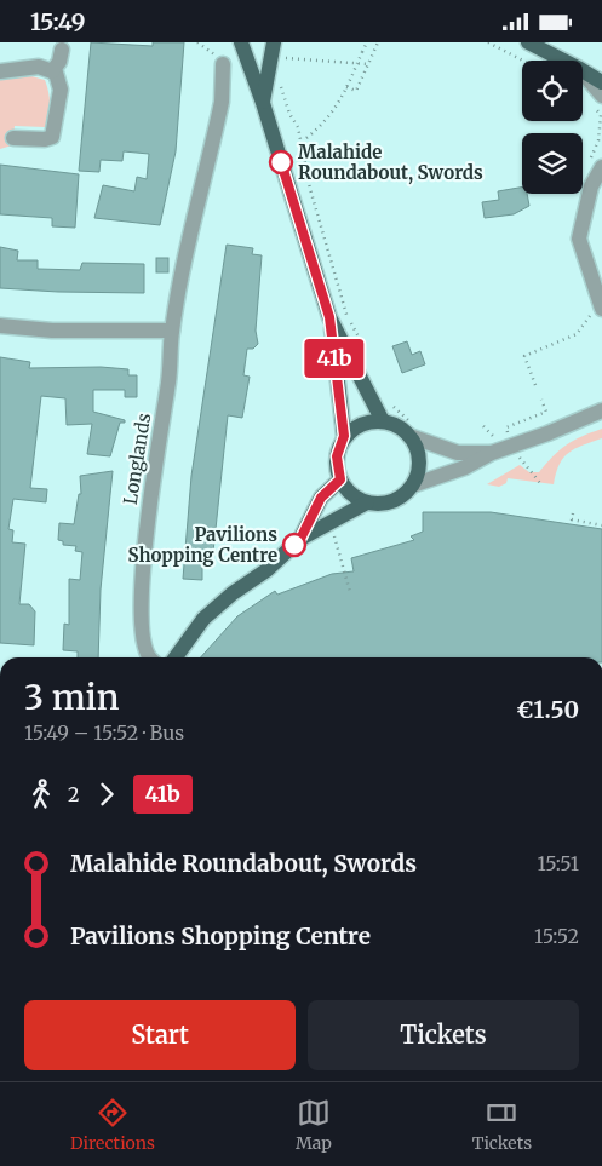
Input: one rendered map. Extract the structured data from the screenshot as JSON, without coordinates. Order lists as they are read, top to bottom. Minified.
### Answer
{"streets":{"street":["Longlands"]},"places":["Malahide Roundabout, Swords","Pavilions Shopping Centre"],"lines":["bus line 41b"],"page":{"status":"15:49","on_map":"41b","heading":["3 min","15:49 – 15:52 · Bus","€1.50"],"legs":["2","41b"],"list":[{"name":"Malahide Roundabout, Swords","value":"15:51"},{"name":"Pavilions Shopping Centre","value":"15:52"}],"buttons":["Start","Tickets"],"tabs":["Directions","Map","Tickets"]}}
